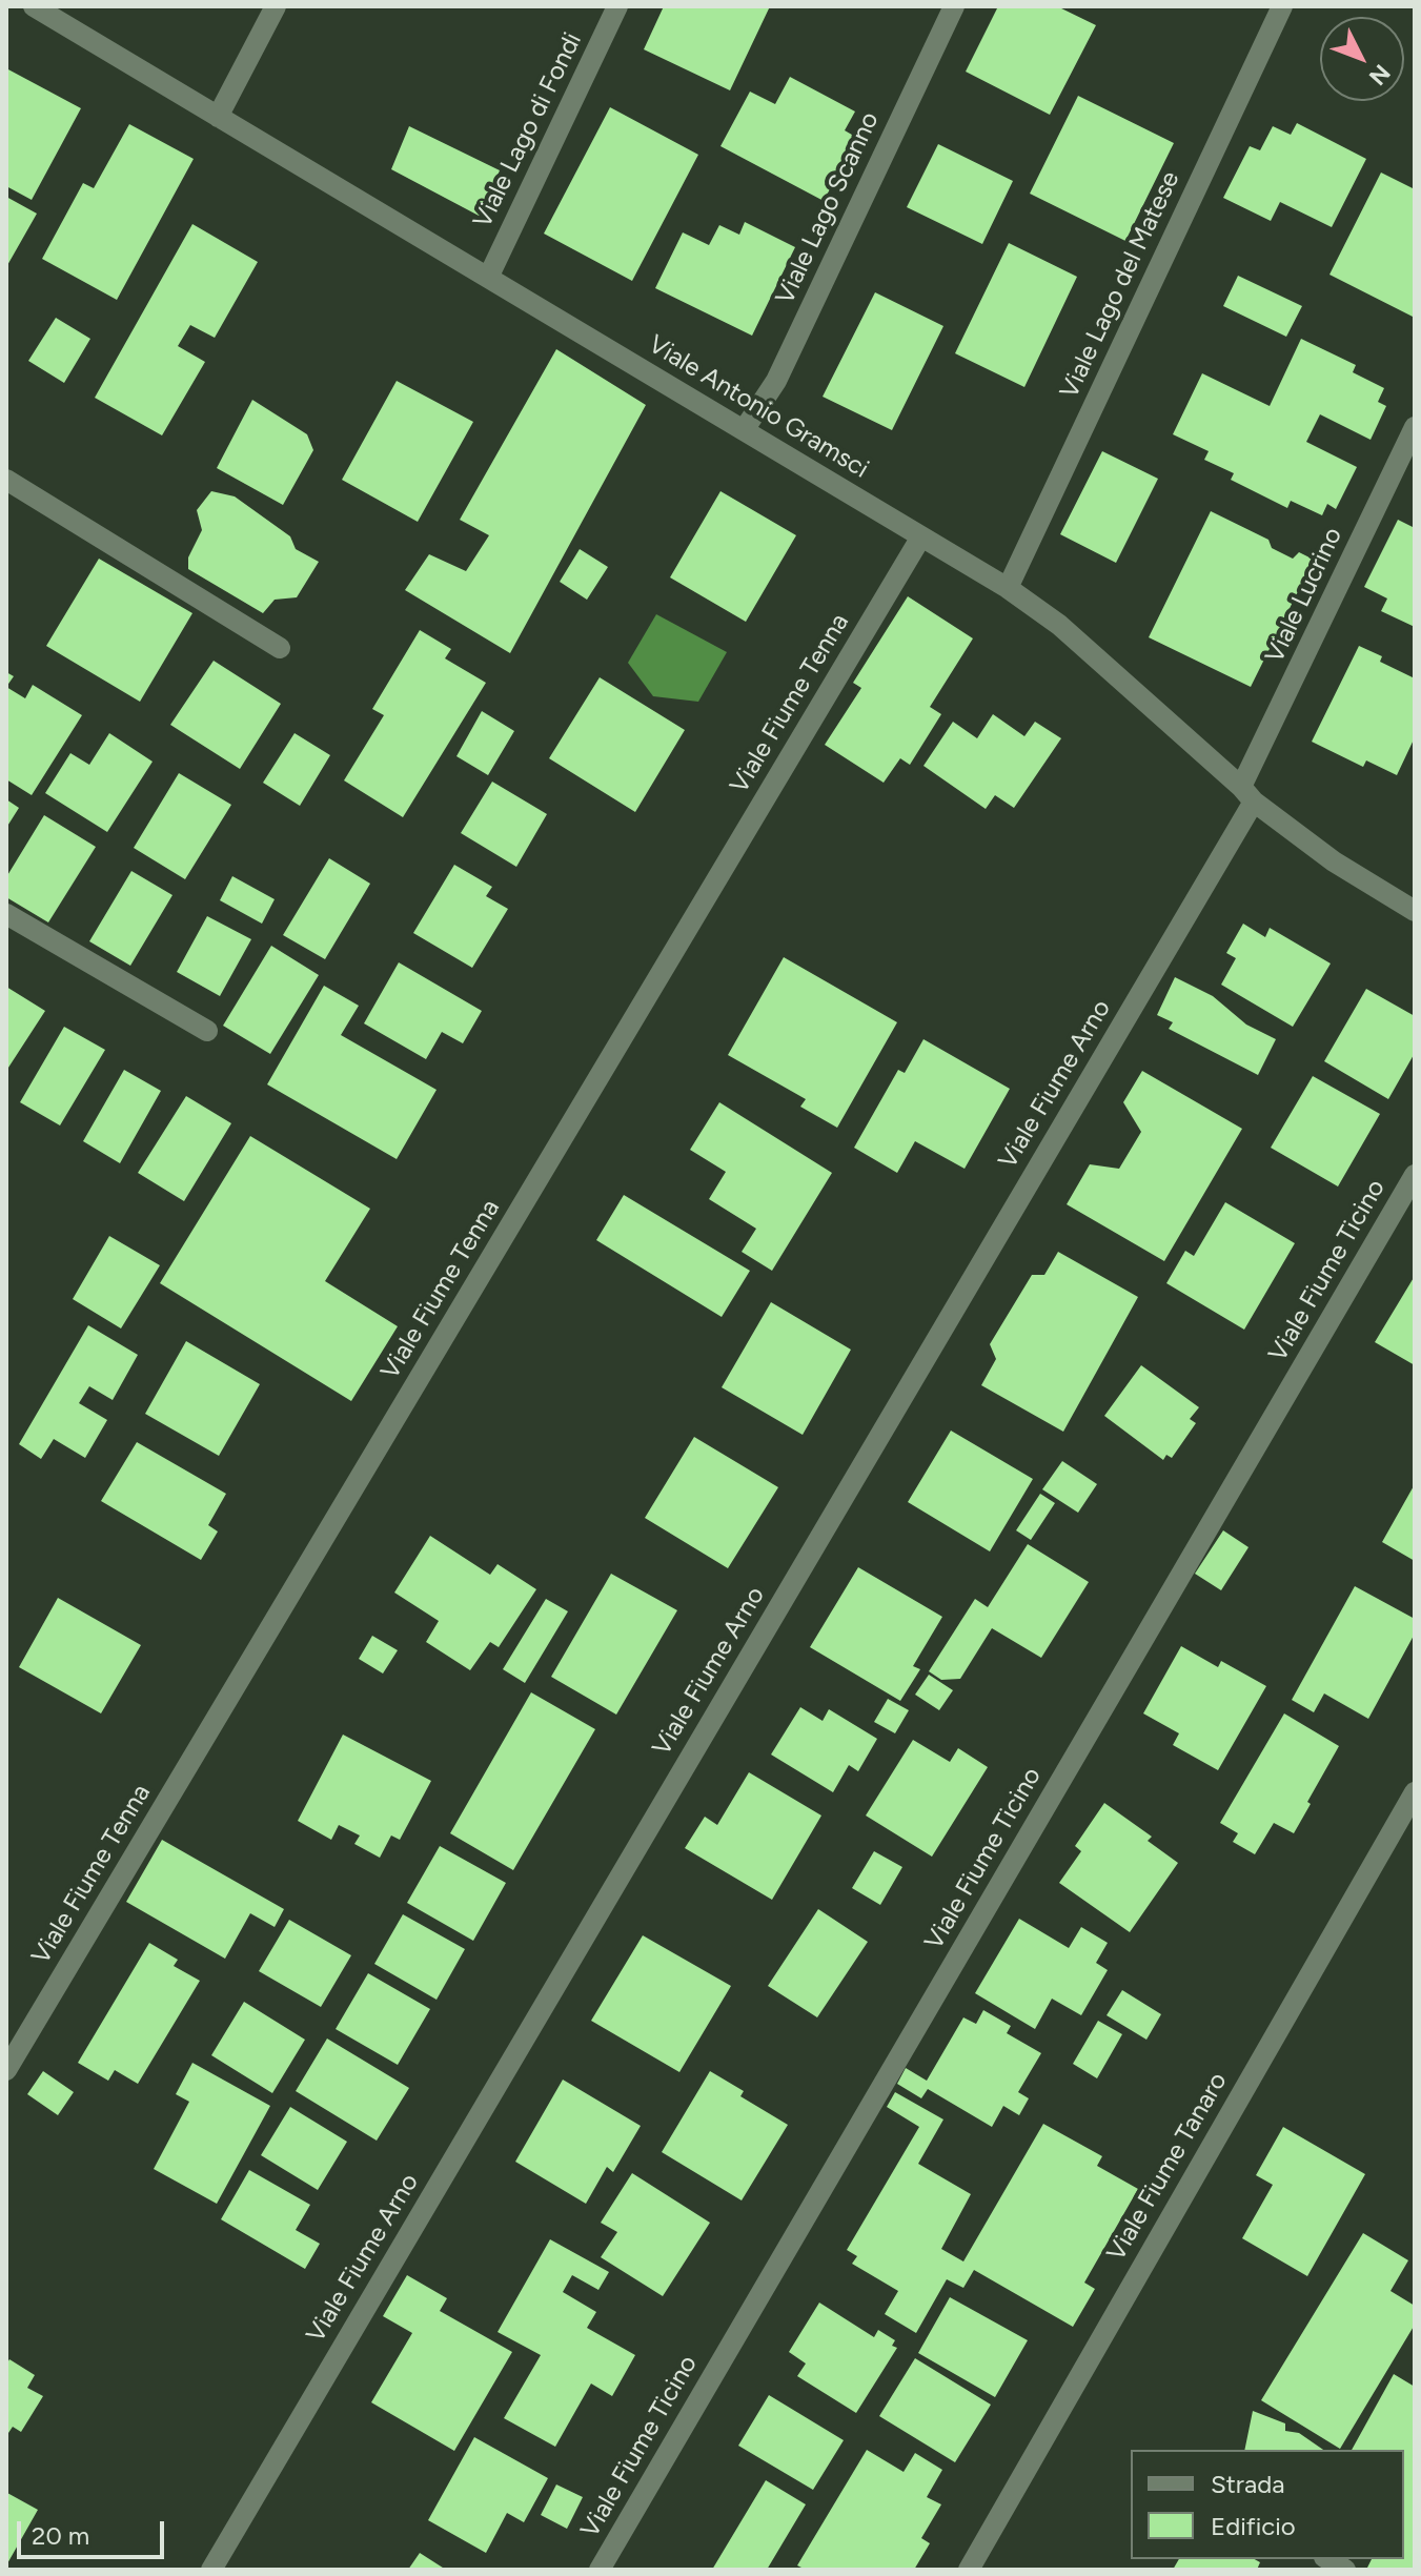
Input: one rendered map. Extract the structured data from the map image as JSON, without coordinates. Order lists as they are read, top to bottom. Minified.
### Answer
{"streets":{"street":["Viale Lago di Fondi","Viale Lago Scanno","Viale Lago del Matese","Viale Antonio Gramsci","Viale Lucrino","Viale Fiume Tenna","Viale Fiume Arno","Viale Fiume Ticino","Viale Fiume Tanaro"]},"crossings":[["Viale Lago di Fondi","Viale Antonio Gramsci"],["Viale Lago Scanno","Viale Antonio Gramsci"],["Viale Lago del Matese","Viale Antonio Gramsci"],["Viale Antonio Gramsci","Viale Lucrino"],["Viale Antonio Gramsci","Viale Fiume Tenna"],["Viale Antonio Gramsci","Viale Fiume Arno"],["Viale Lucrino","Viale Fiume Arno"]],"legend":["Strada","Edificio"],"scale_bar":"20 m","north":"bottom right"}
